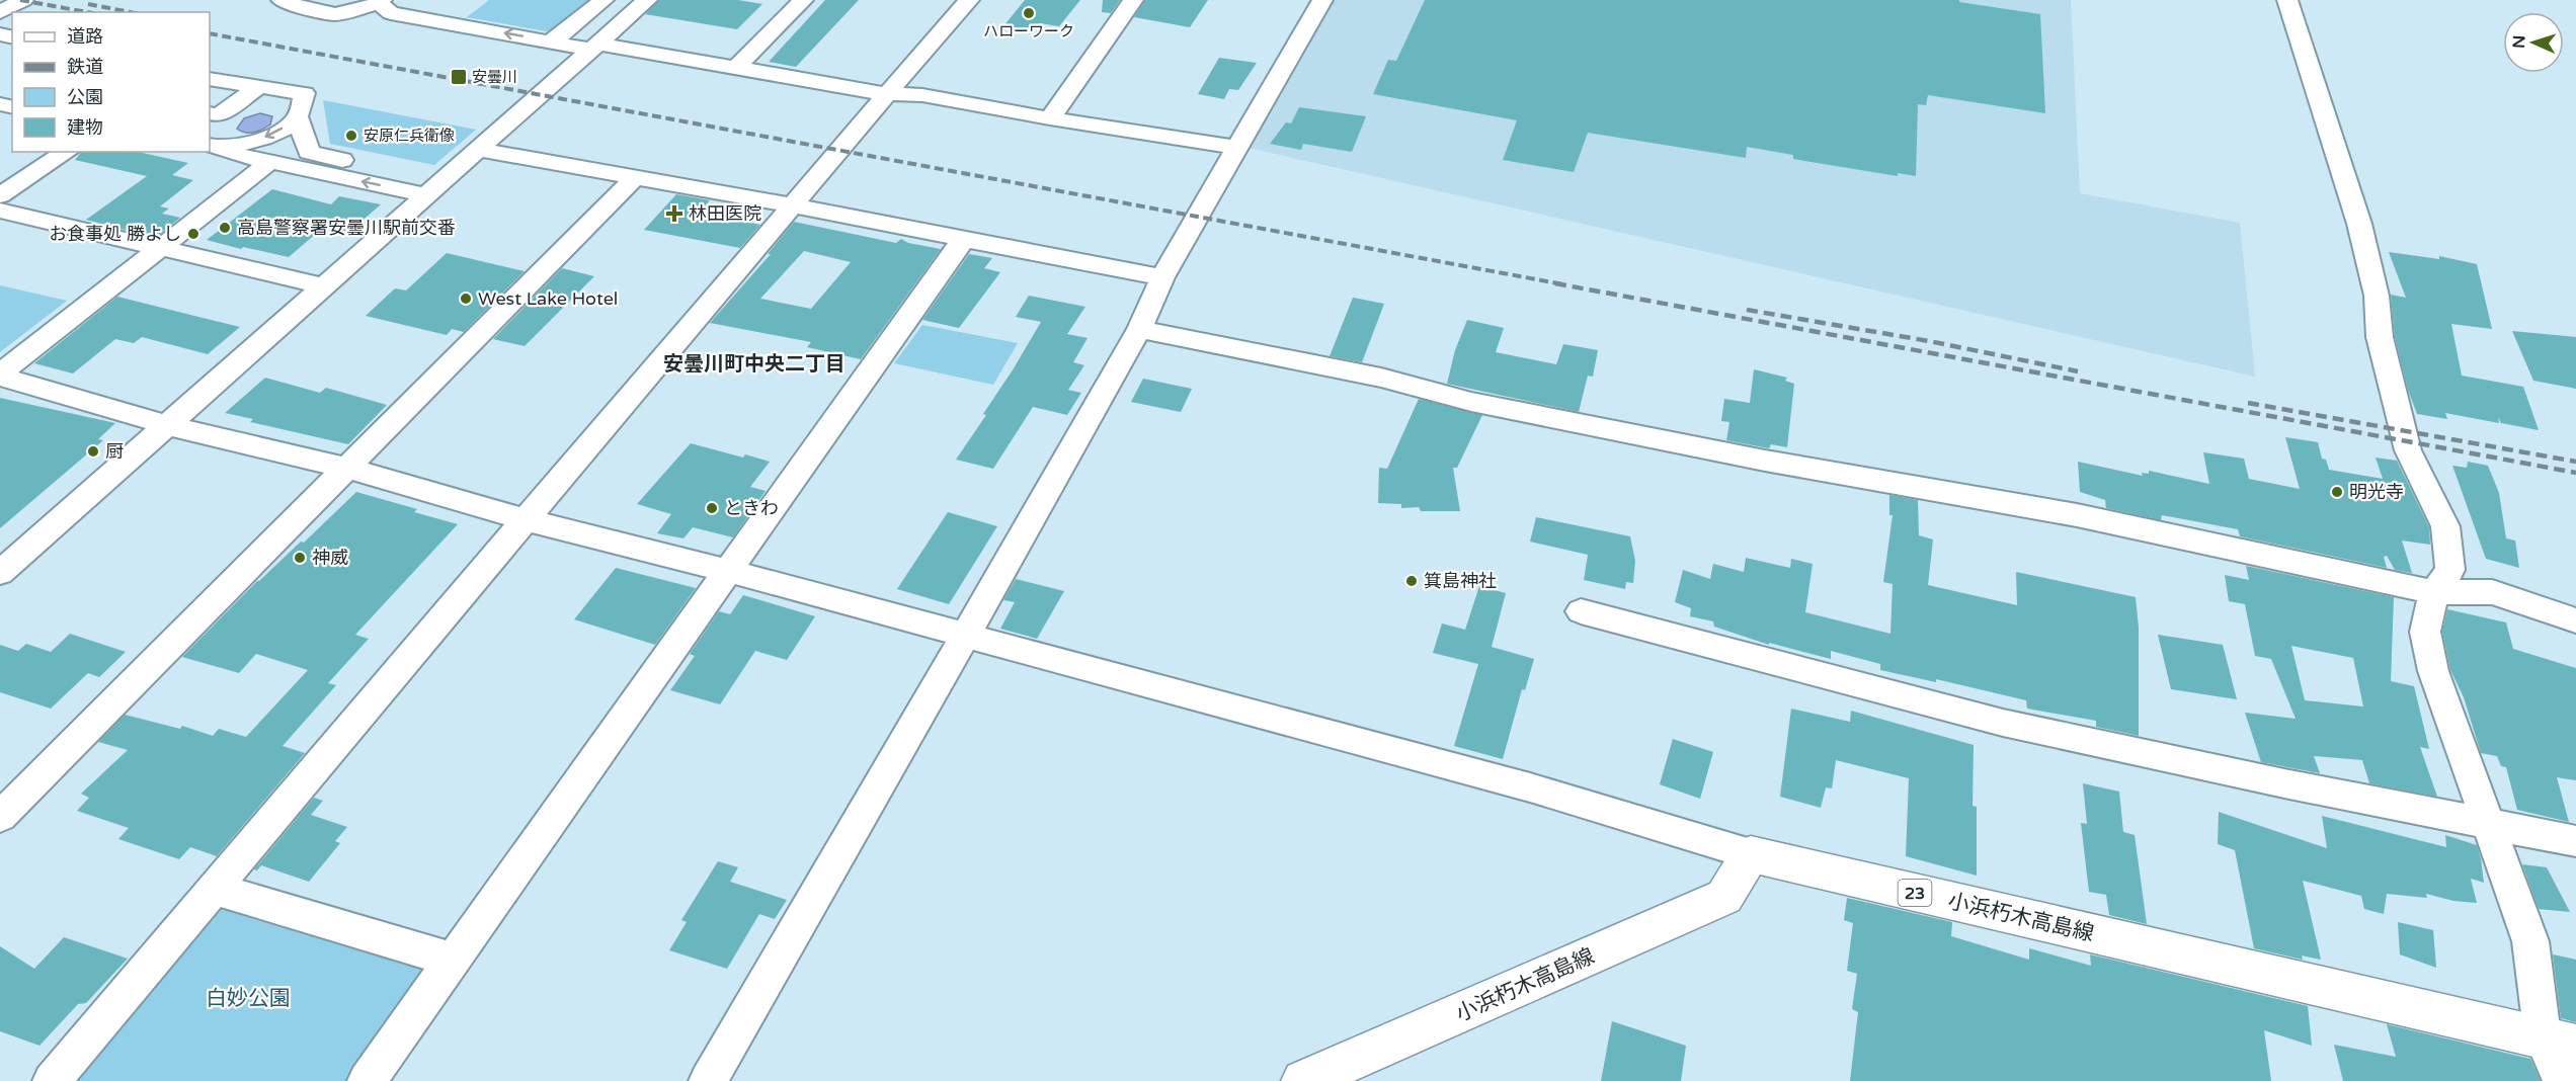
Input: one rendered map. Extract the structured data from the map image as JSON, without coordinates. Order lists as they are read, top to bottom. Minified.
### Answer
{"streets":{"main road":["23","小浜朽木高島線"]},"districts":["安曇川町中央二丁目"],"parks":["白妙公園"],"places":{"other":["ハローワーク","安原仁兵衛像","高島警察署安曇川駅前交番","お食事処 勝よし","West Lake Hotel","厨","明光寺","ときわ","神威","箕島神社"],"transit":["安曇川"],"health":["林田医院"]},"legend":["道路","鉄道","公園","建物"],"north":"left"}
